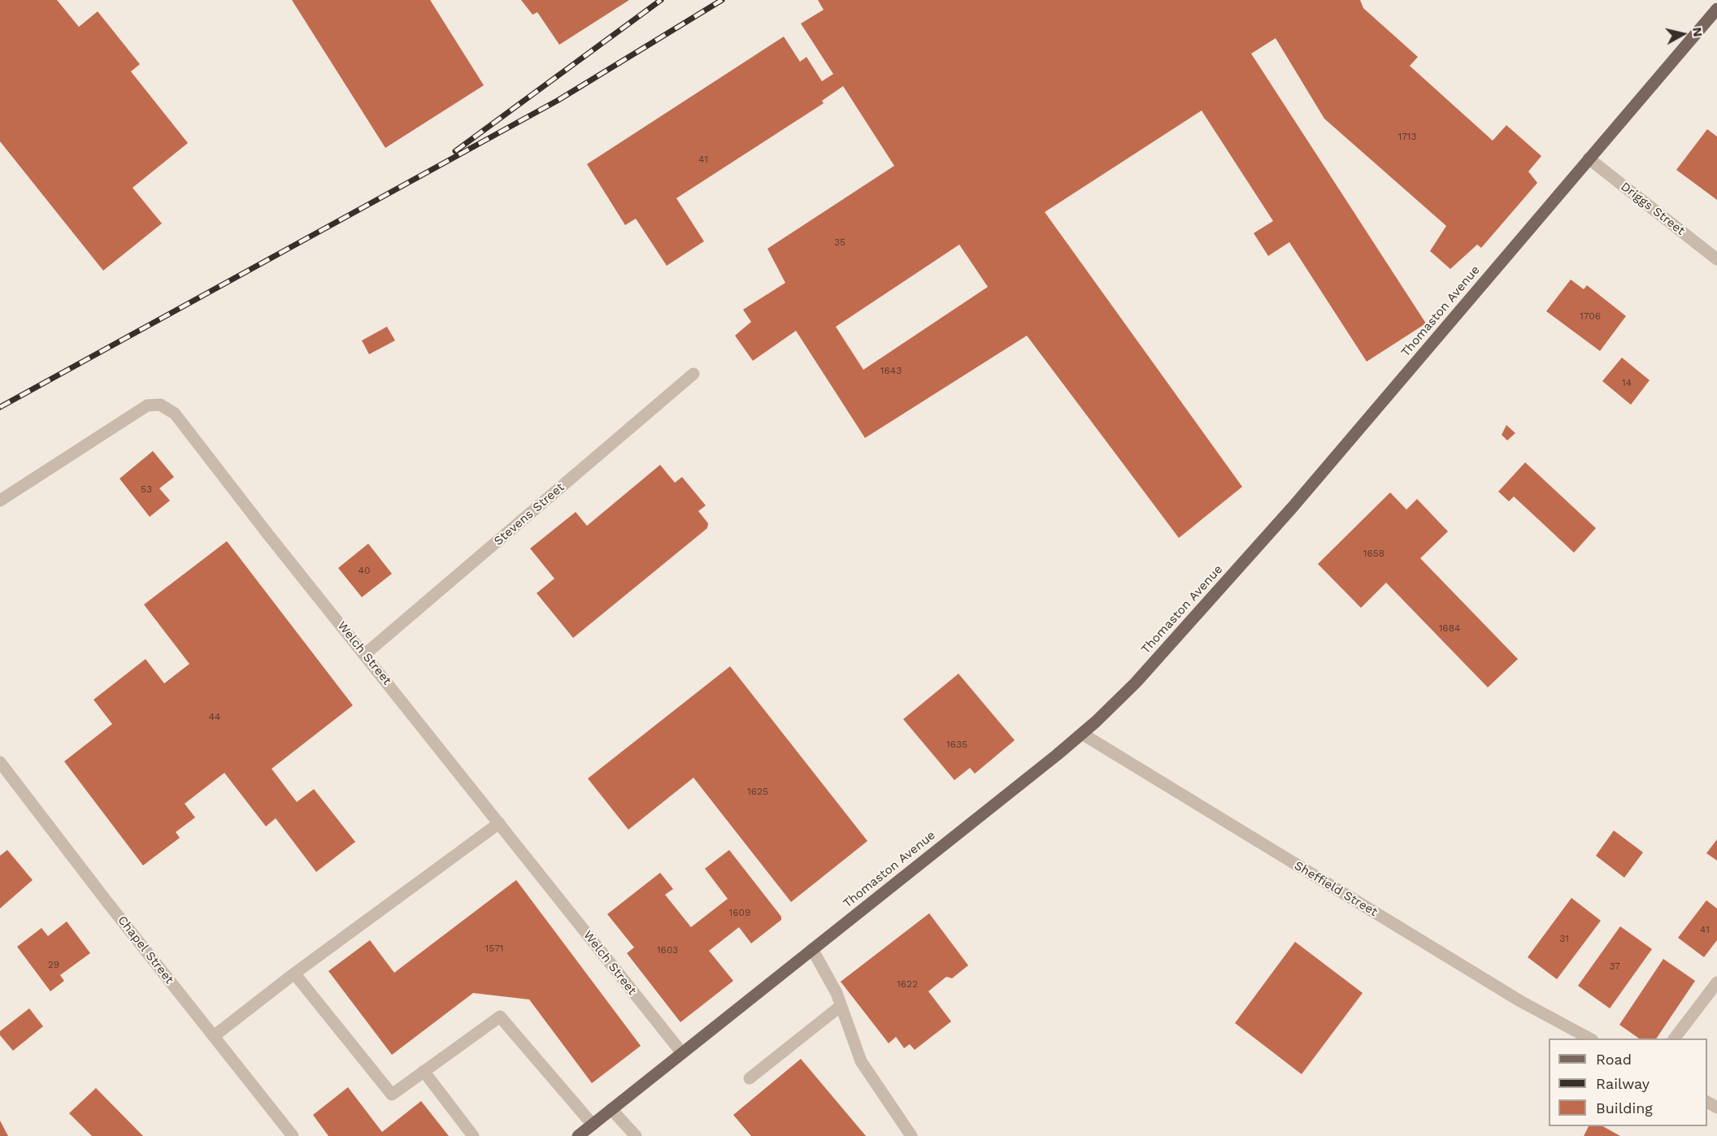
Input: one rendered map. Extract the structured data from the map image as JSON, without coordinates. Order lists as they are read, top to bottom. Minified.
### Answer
{"streets":{"main road":["Thomaston Avenue"],"street":["Driggs Street","Stevens Street","Welch Street","Sheffield Street","Chapel Street"]},"crossings":[["Driggs Street","Thomaston Avenue"],["Thomaston Avenue","Welch Street"],["Thomaston Avenue","Sheffield Street"],["Stevens Street","Welch Street"]],"house_numbers":["1713","41","35","1706","1643","14","53","1658","40","1684","44","1635","1625","1609","41","31","1571","1603","29","37","1622"],"legend":["Road","Railway","Building"],"north":"right"}
